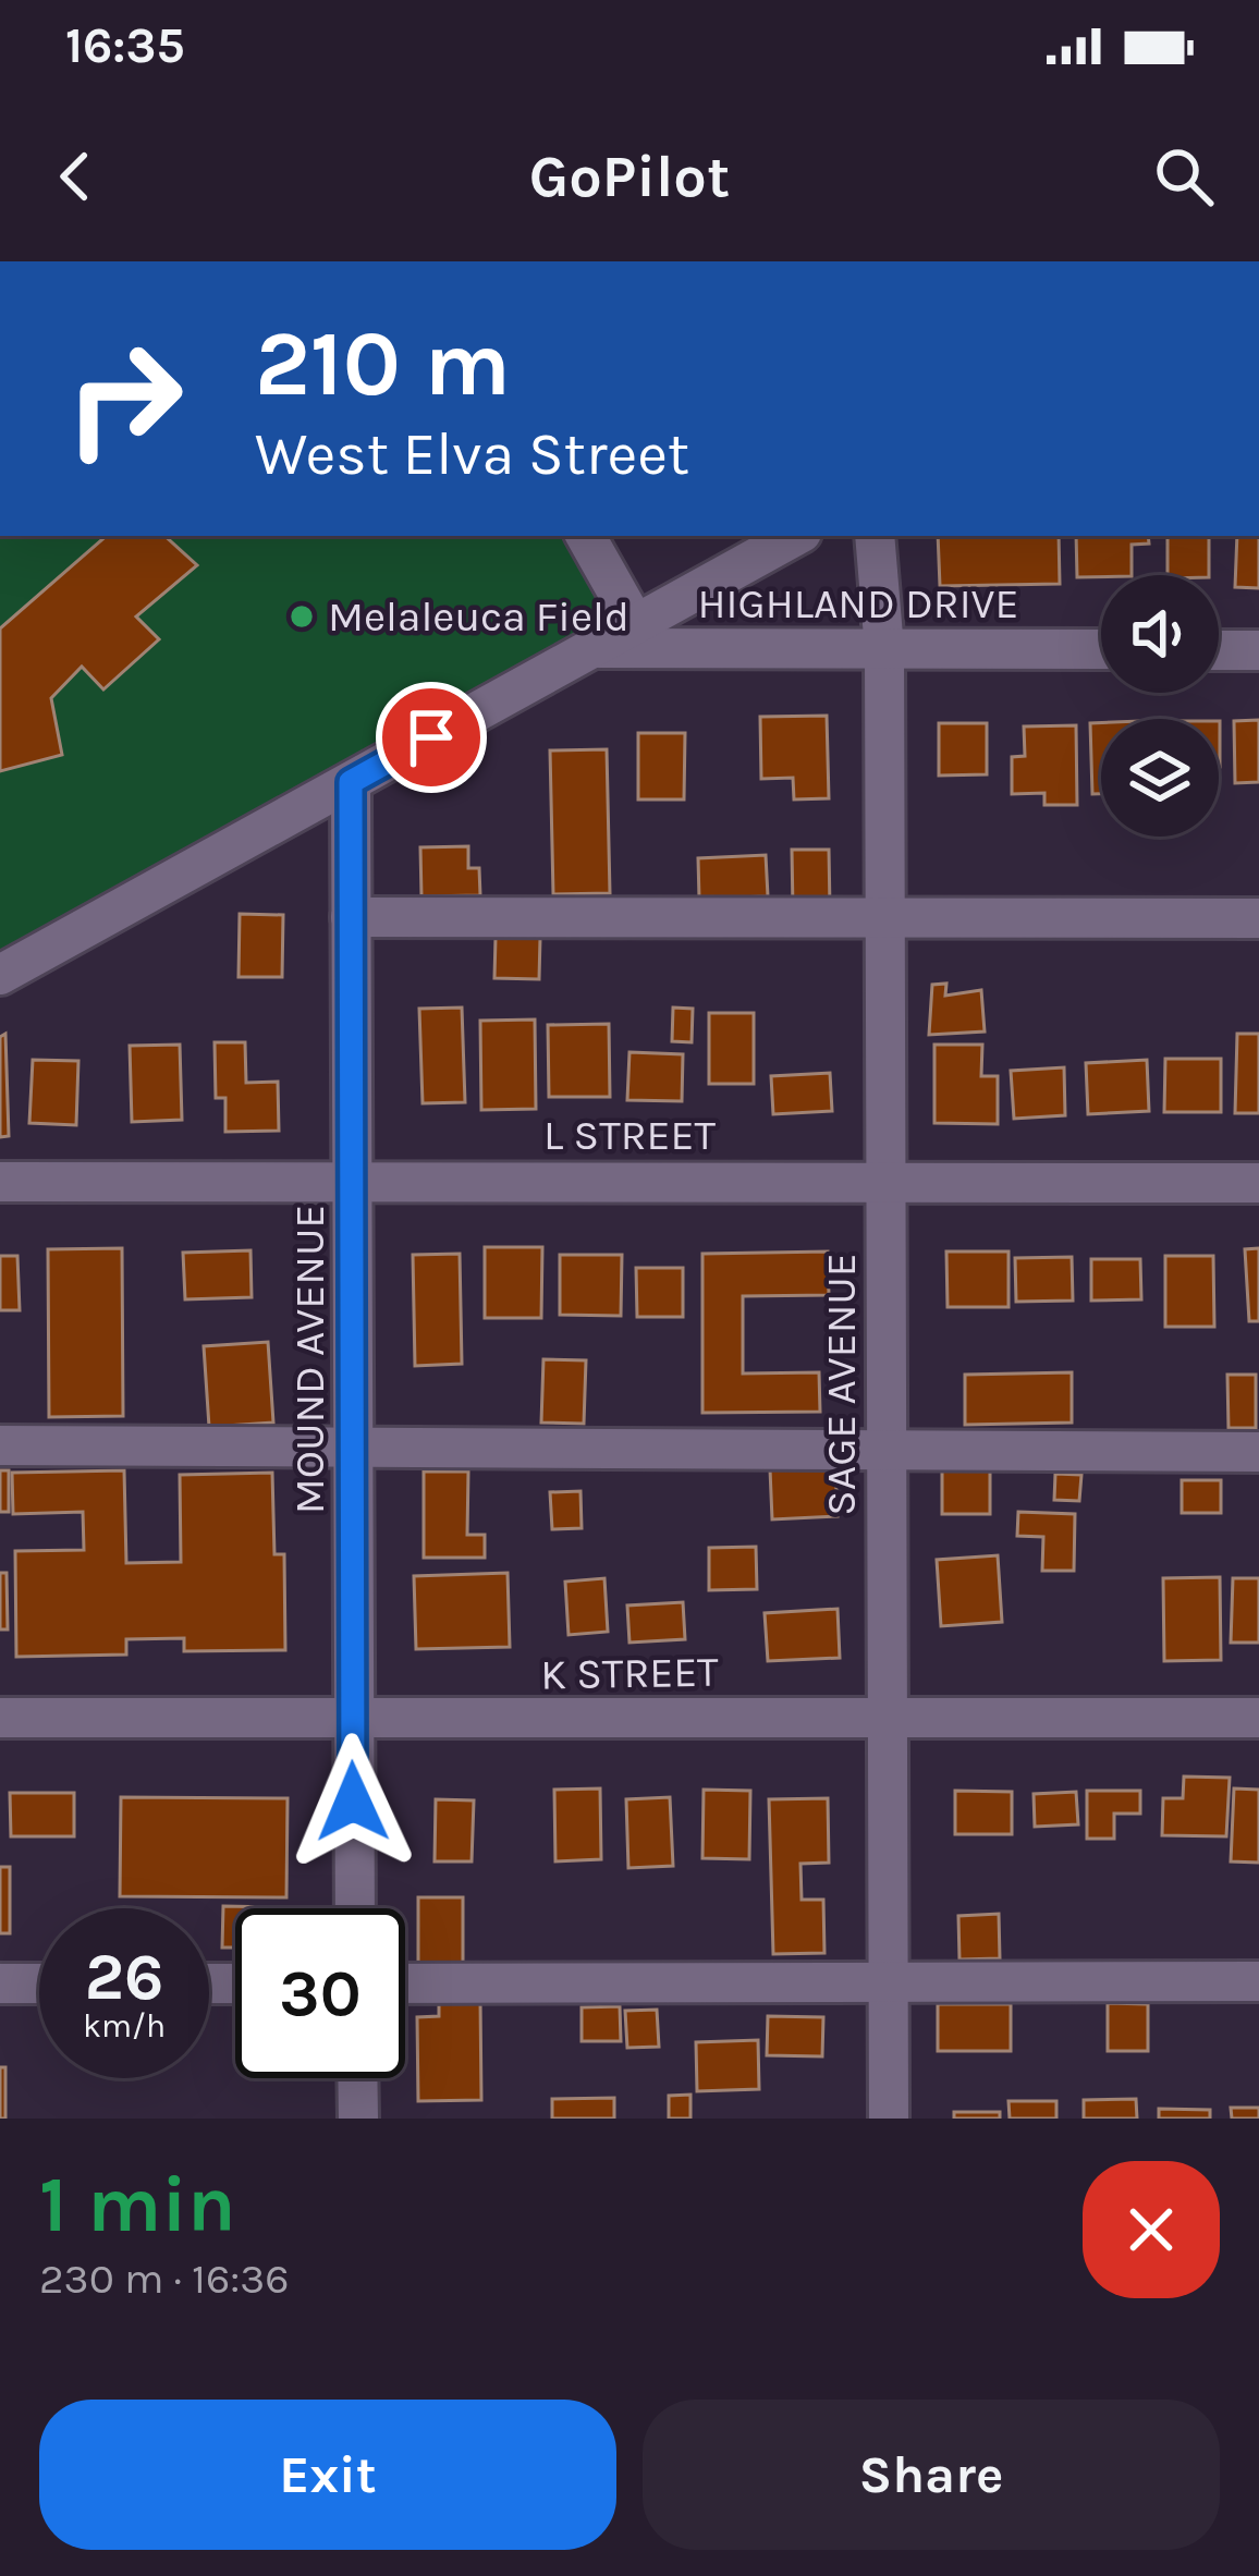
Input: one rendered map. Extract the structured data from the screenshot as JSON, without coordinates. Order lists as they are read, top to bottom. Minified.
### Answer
{"streets":{"street":["HIGHLAND DRIVE","L STREET","MOUND AVENUE","SAGE AVENUE","K STREET"]},"crossings":[["HIGHLAND DRIVE","SAGE AVENUE"],["L STREET","MOUND AVENUE"],["L STREET","SAGE AVENUE"],["MOUND AVENUE","K STREET"],["SAGE AVENUE","K STREET"]],"places":["Melaleuca Field"],"page":{"status":"16:35","header":"GoPilot","turn":["210 m","West Elva Street"],"speed":"26 km/h","limit":"30","heading":["1 min","230 m · 16:36"],"buttons":["Exit","Share"]}}
